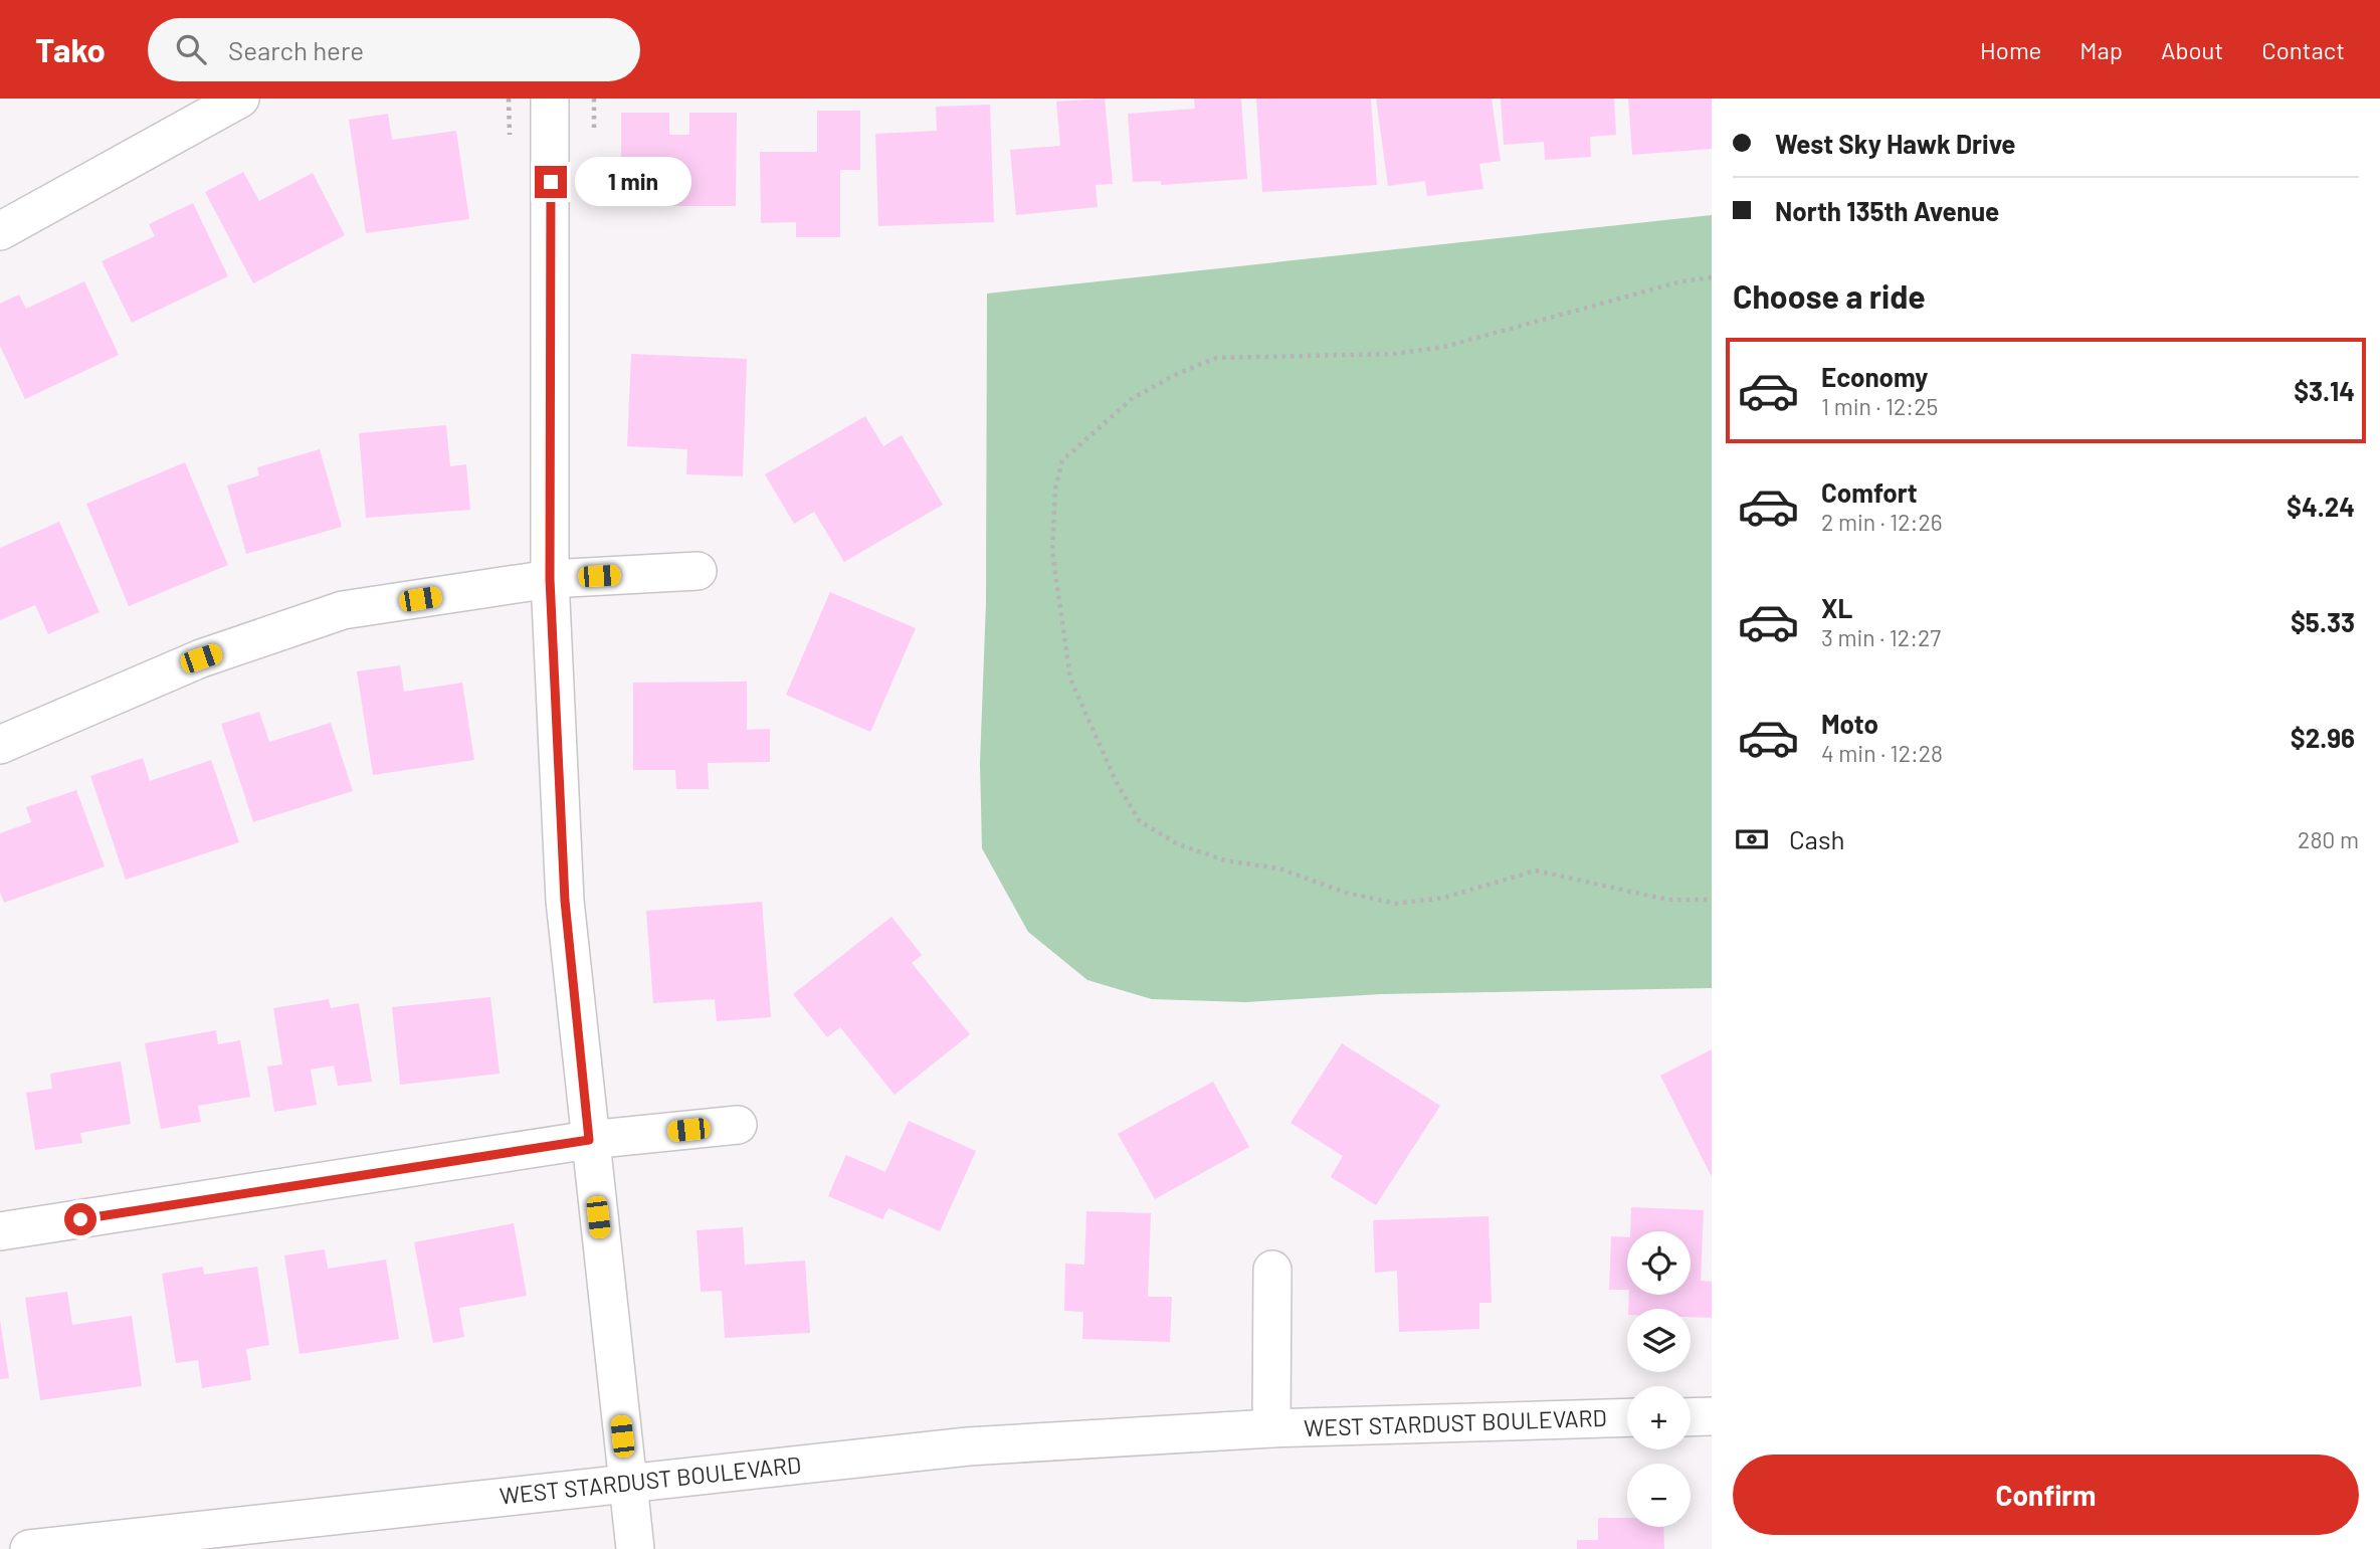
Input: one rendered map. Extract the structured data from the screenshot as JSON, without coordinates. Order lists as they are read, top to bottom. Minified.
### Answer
{"streets":{"street":["WEST STARDUST BOULEVARD"]},"page":{"header":"Tako","search":"Search here","nav":["Home","Map","About","Contact"],"banner":["West Sky Hawk Drive","North 135th Avenue"],"bubble":"1 min","heading":"Choose a ride","list":[{"name":"Economy","note":"1 min · 12:25","value":"$3.14"},{"name":"Comfort","note":"2 min · 12:26","value":"$4.24"},{"name":"XL","note":"3 min · 12:27","value":"$5.33"},{"name":"Moto","note":"4 min · 12:28","value":"$2.96"}],"pay":["Cash","280 m"],"map_buttons":["+","−"],"buttons":"Confirm"}}
